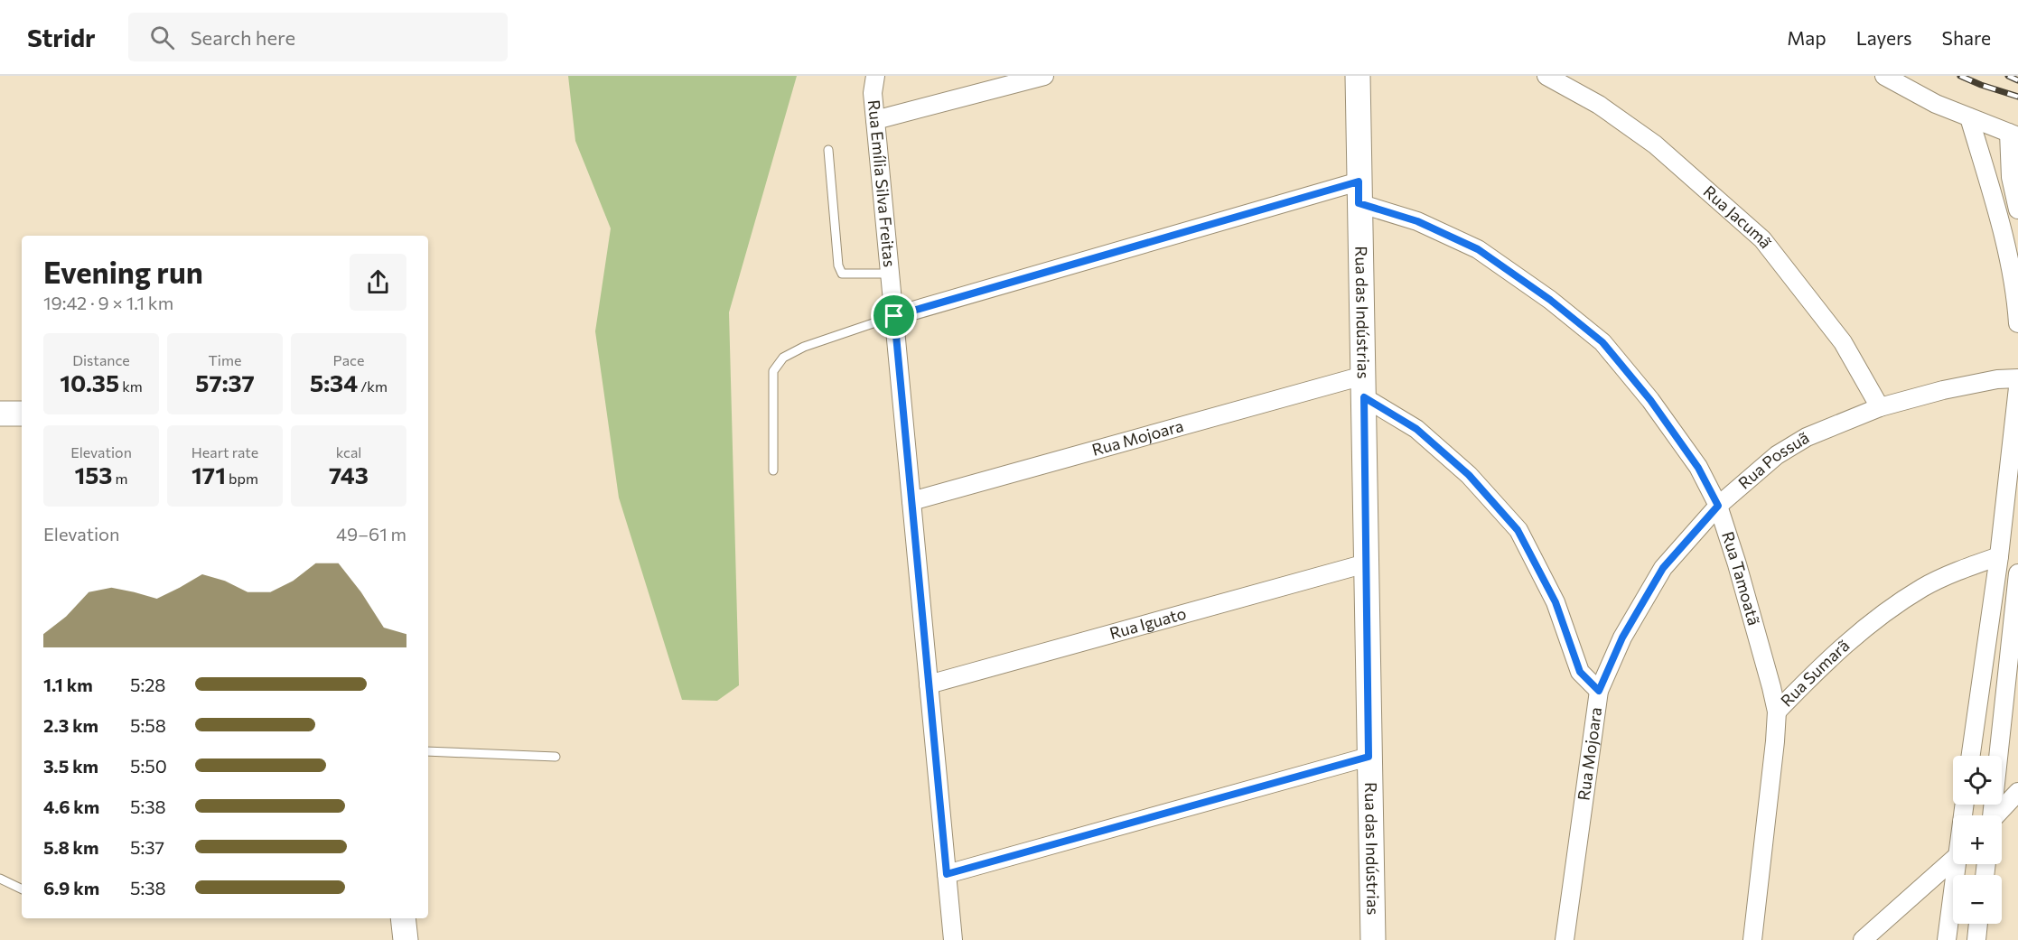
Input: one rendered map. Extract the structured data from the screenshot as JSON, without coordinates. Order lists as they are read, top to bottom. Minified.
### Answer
{"streets":{"street":["Rua Emília Silva Freitas","Rua Jacumã","Rua das Indústrias","Rua Mojoara","Rua Possuã","Rua Tamoatã","Rua Iguato","Rua Sumarã"]},"crossings":[["Rua Emília Silva Freitas","Rua Mojoara"],["Rua Emília Silva Freitas","Rua Iguato"],["Rua Jacumã","Rua Possuã"],["Rua das Indústrias","Rua Mojoara"],["Rua das Indústrias","Rua Tamoatã"],["Rua das Indústrias","Rua Iguato"],["Rua Mojoara","Rua Possuã"],["Rua Possuã","Rua Tamoatã"],["Rua Tamoatã","Rua Sumarã"]],"page":{"header":"Stridr","search":"Search here","nav":["Map","Layers","Share"],"heading":["Evening run","19:42 · 9 × 1.1 km"],"stats":[["Distance","10.35 km"],["Time","57:37"],["Pace","5:34 /km"],["Elevation","153 m"],["Heart rate","171 bpm"],["kcal","743"]],"chart":["Elevation","49–61 m"],"list":[{"name":"1.1 km","note":"5:28"},{"name":"2.3 km","note":"5:58"},{"name":"3.5 km","note":"5:50"},{"name":"4.6 km","note":"5:38"},{"name":"5.8 km","note":"5:37"},{"name":"6.9 km","note":"5:38"}],"map_buttons":["+","−"]}}
